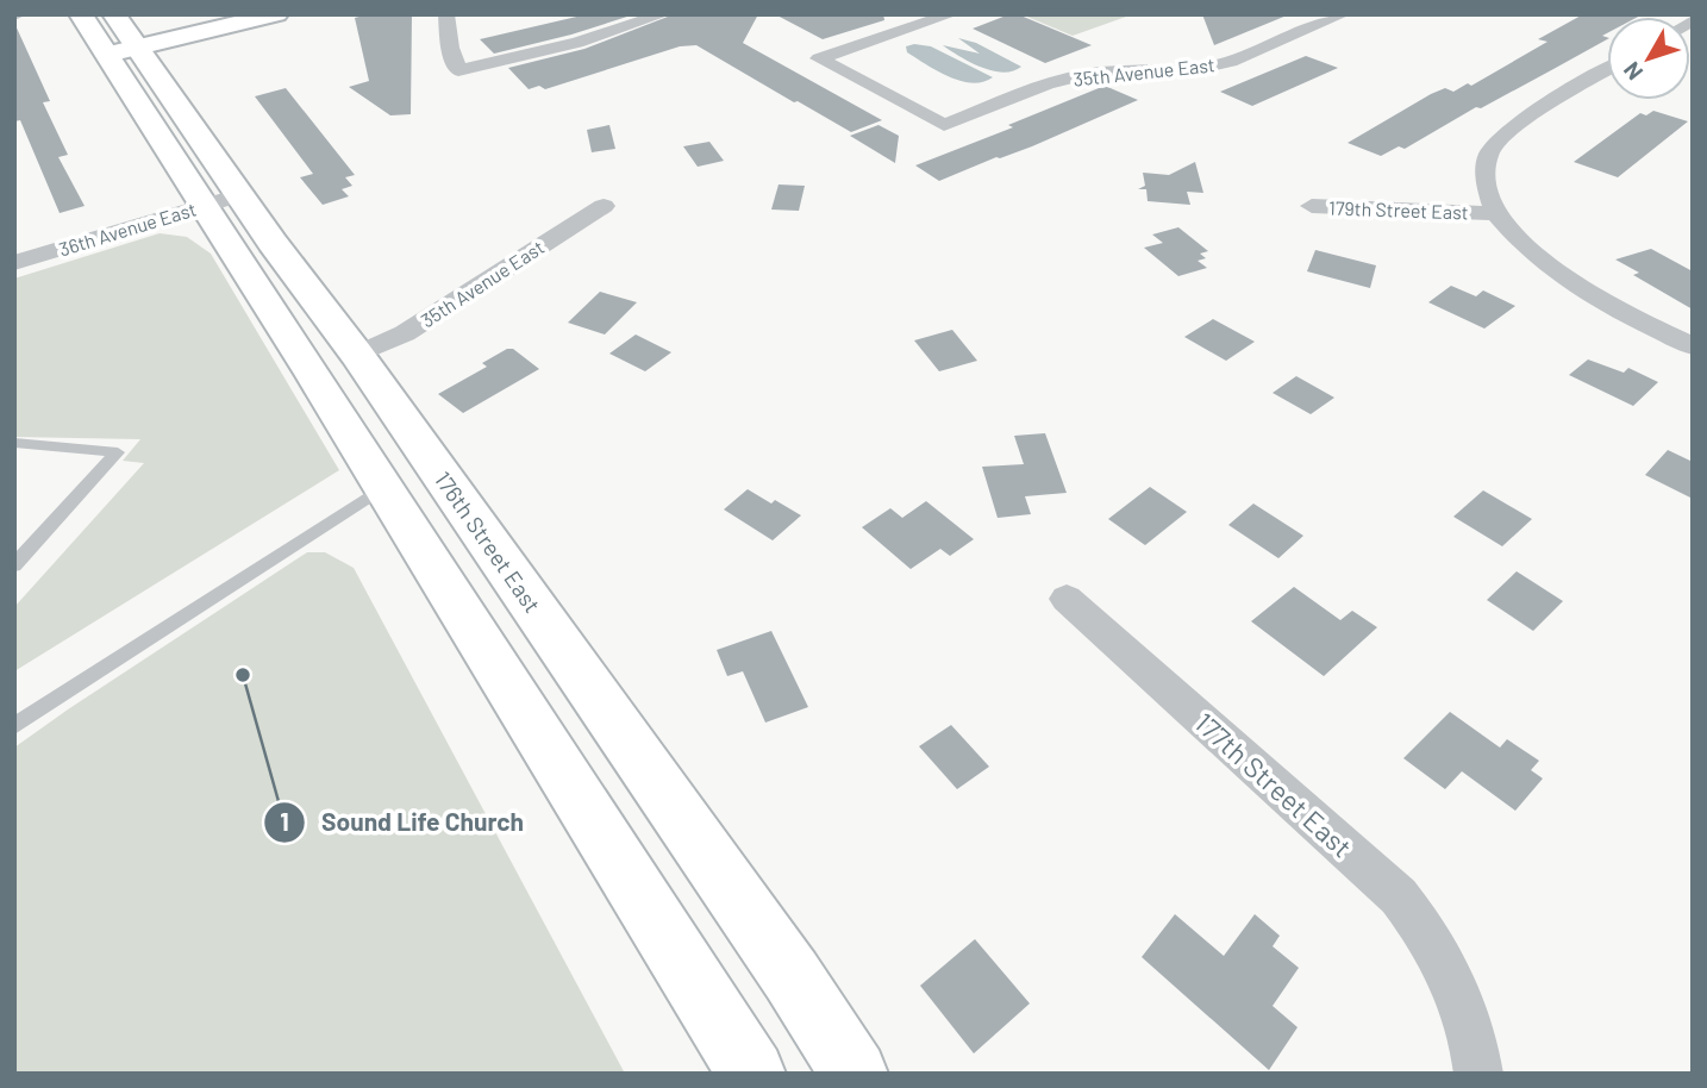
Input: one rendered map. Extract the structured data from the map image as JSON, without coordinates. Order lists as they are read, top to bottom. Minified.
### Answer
{"streets":{"main road":["176th Street East"],"street":["35th Avenue East","179th Street East","36th Avenue East","177th Street East"]},"crossings":[["35th Avenue East","176th Street East"],["36th Avenue East","176th Street East"]],"places":["Sound Life Church"],"north":"bottom left"}
